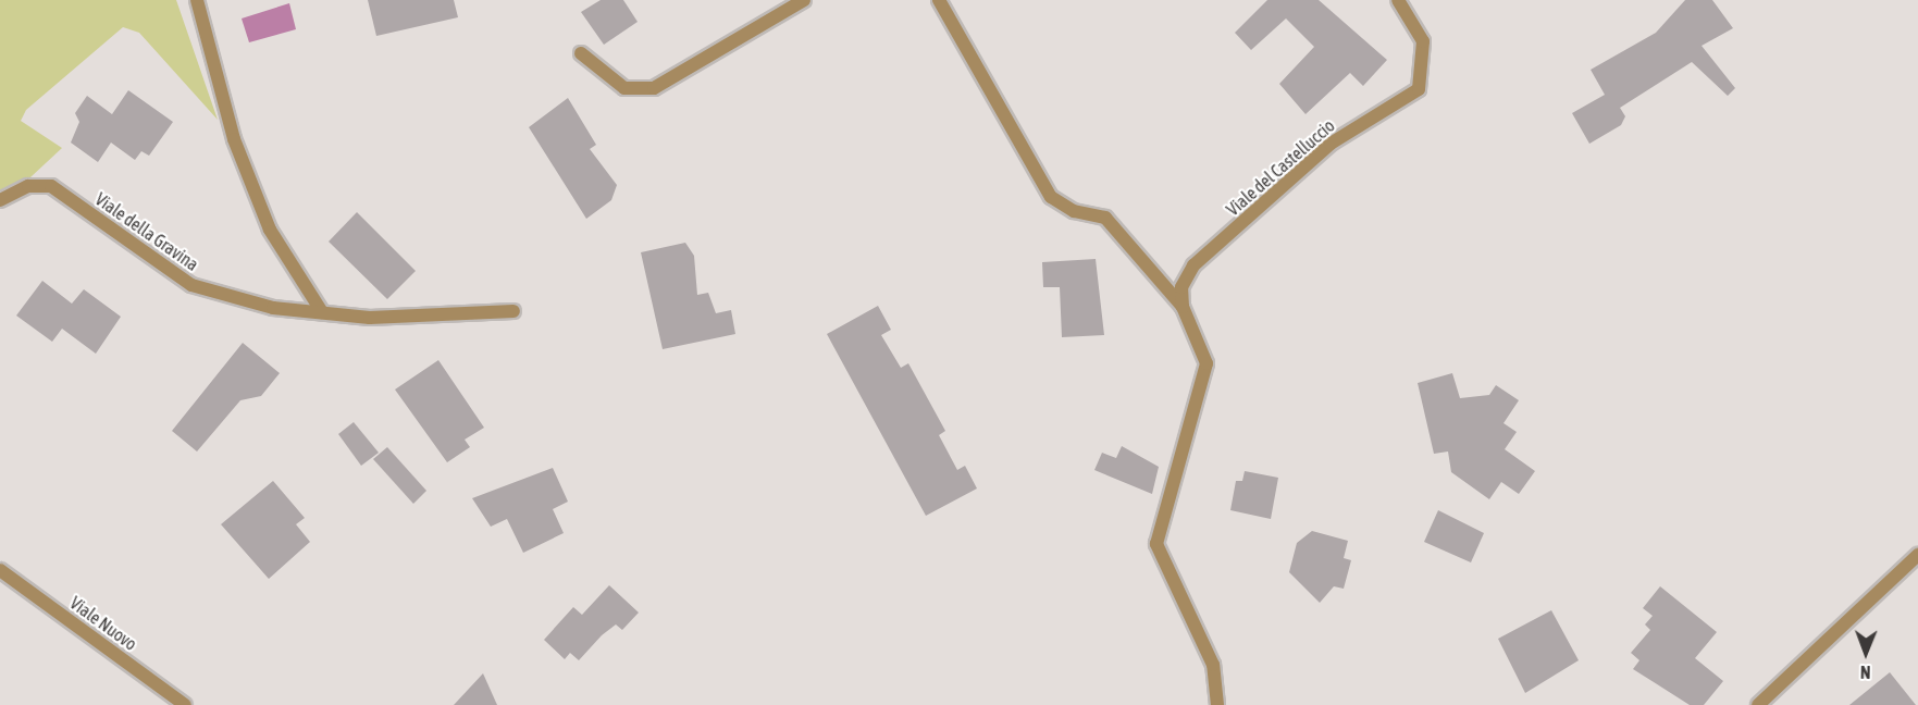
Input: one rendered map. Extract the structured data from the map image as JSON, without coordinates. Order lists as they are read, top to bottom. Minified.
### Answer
{"streets":{"street":["Viale del Castelluccio","Viale della Gravina","Viale Nuovo"]},"north":"bottom"}
